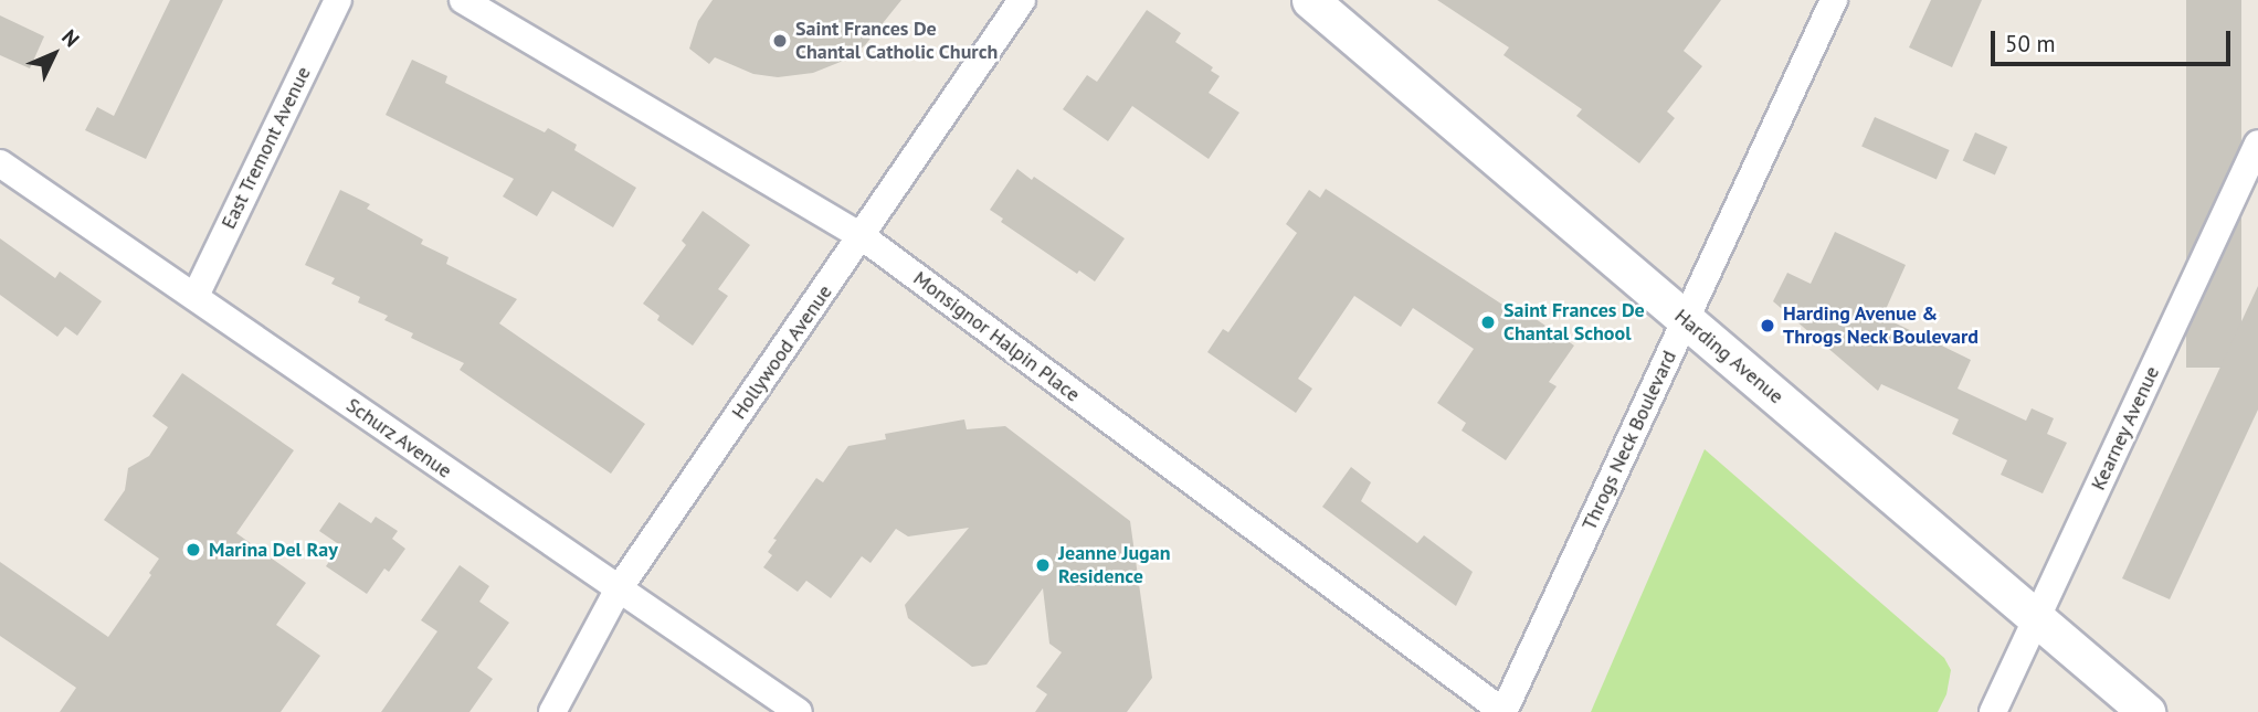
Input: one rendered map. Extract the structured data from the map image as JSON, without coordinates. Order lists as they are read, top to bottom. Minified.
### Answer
{"streets":{"street":["East Tremont Avenue","Monsignor Halpin Place","Hollywood Avenue","Harding Avenue","Kearney Avenue","Schurz Avenue","Throgs Neck Boulevard"]},"crossings":[["East Tremont Avenue","Schurz Avenue"],["Monsignor Halpin Place","Hollywood Avenue"],["Monsignor Halpin Place","Throgs Neck Boulevard"],["Hollywood Avenue","Schurz Avenue"],["Harding Avenue","Kearney Avenue"],["Harding Avenue","Throgs Neck Boulevard"]],"places":["Saint Frances De Chantal Catholic Church","Saint Frances De Chantal School","Harding Avenue & Throgs Neck Boulevard","Marina Del Ray","Jeanne Jugan Residence"],"scale_bar":"50 m","north":"top right"}
